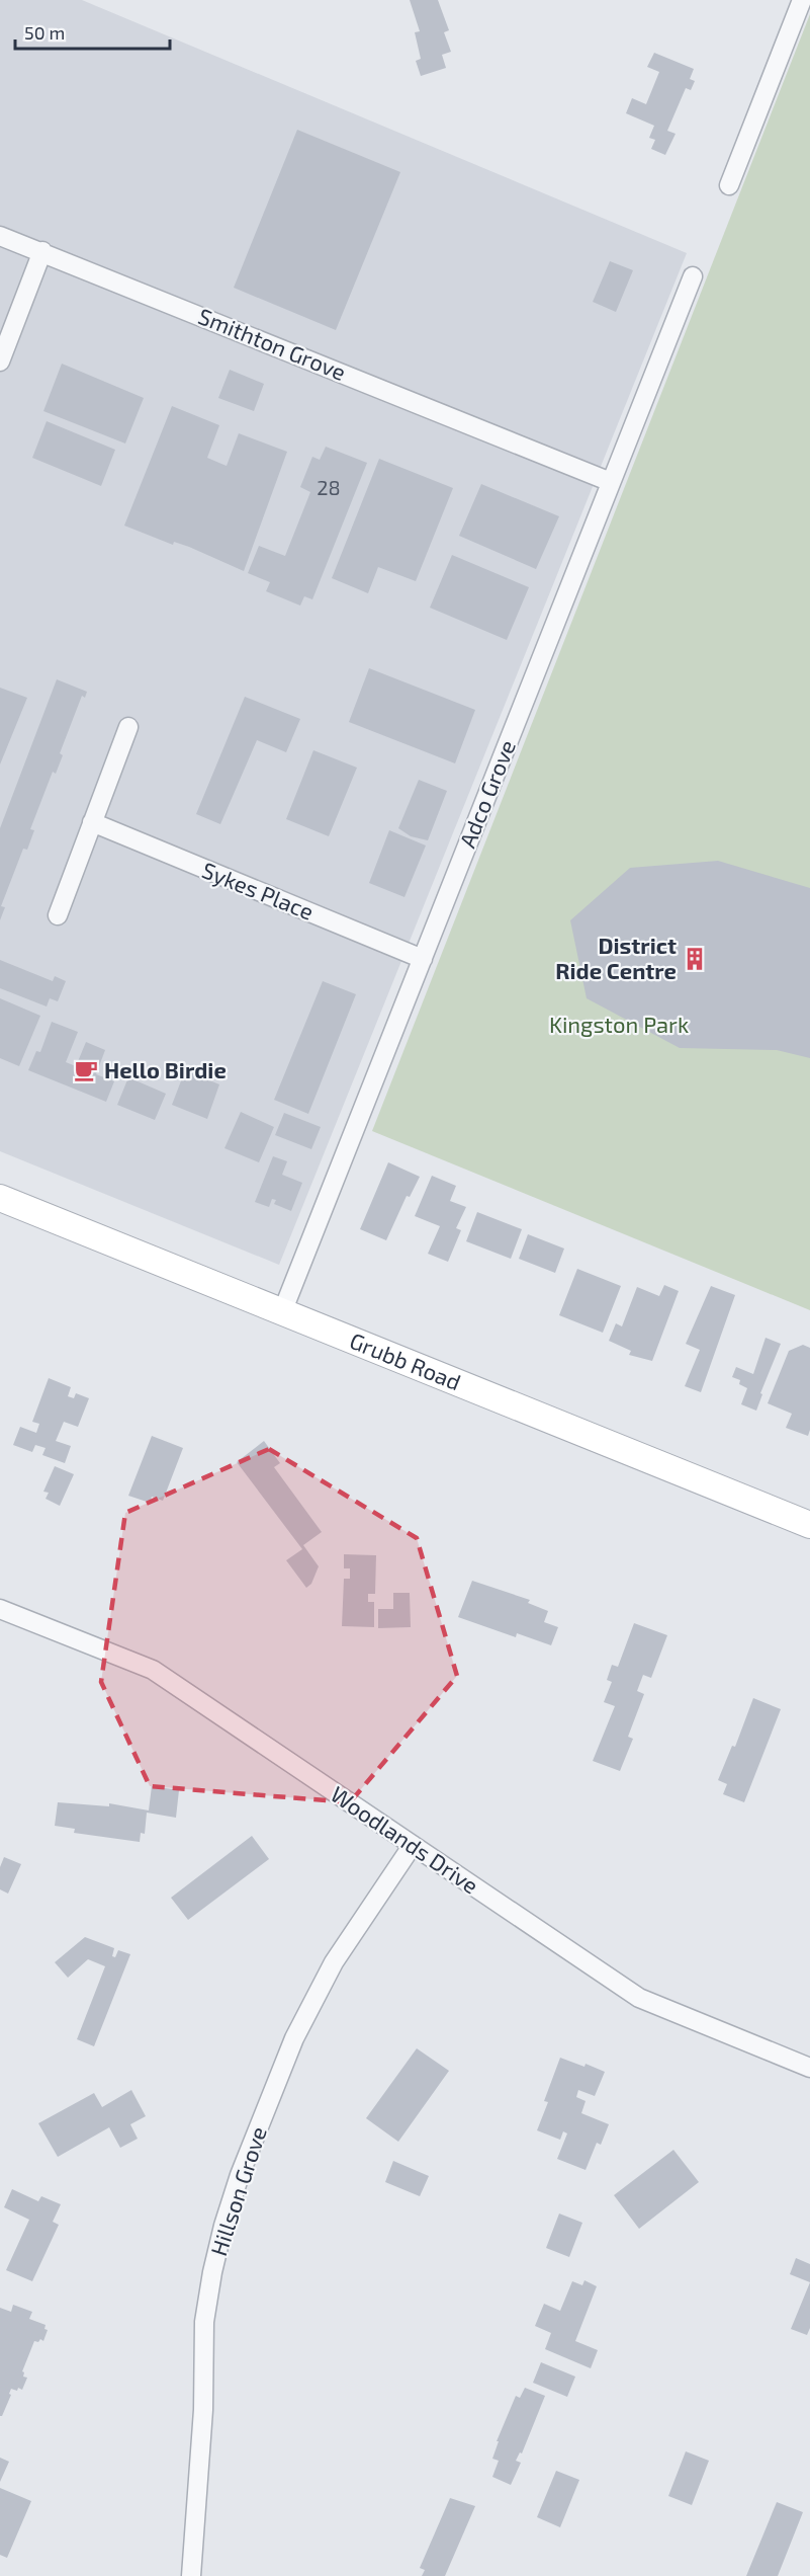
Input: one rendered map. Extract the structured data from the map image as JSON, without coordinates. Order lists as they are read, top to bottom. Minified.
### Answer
{"streets":{"main road":["Grubb Road"],"street":["Smithton Grove","Adco Grove","Sykes Place","Woodlands Drive","Hillson Grove"]},"crossings":[["Smithton Grove","Adco Grove"],["Adco Grove","Sykes Place"],["Adco Grove","Grubb Road"],["Woodlands Drive","Hillson Grove"]],"parks":["Kingston Park"],"places":{"building":["District Ride Centre"],"cafe":["Hello Birdie"]},"house_numbers":["28"],"scale_bar":"50 m"}
